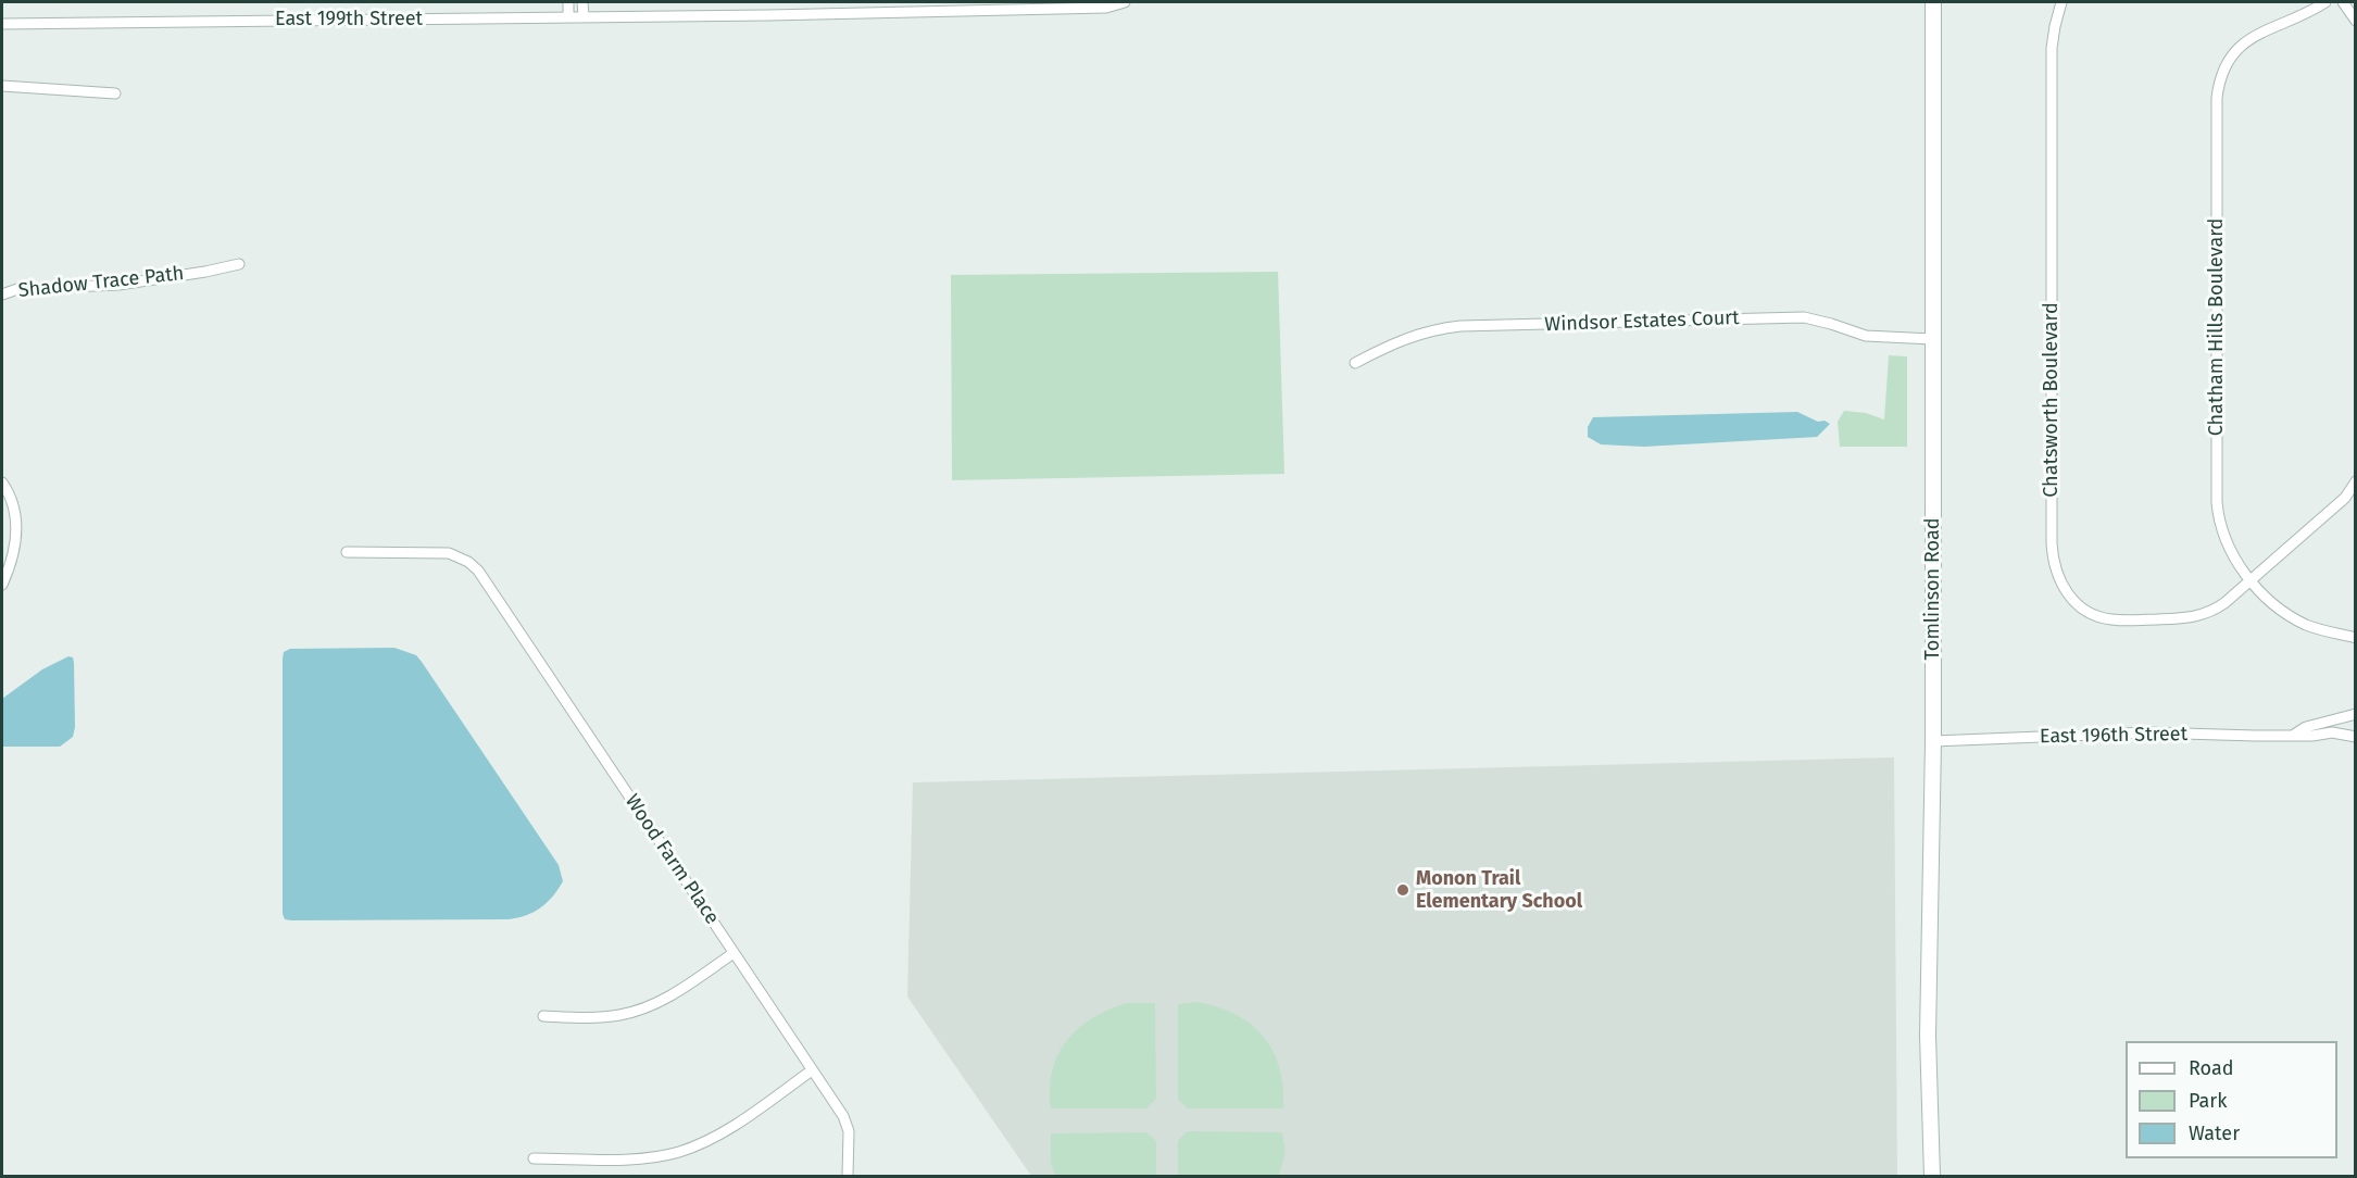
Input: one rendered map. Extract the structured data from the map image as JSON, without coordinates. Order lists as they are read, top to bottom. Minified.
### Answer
{"streets":{"street":["East 199th Street","Shadow Trace Path","Windsor Estates Court","Chatham Hills Boulevard","Chatsworth Boulevard","Tomlinson Road","East 196th Street","Wood Farm Place"]},"crossings":[["Windsor Estates Court","Tomlinson Road"],["Chatham Hills Boulevard","Chatsworth Boulevard"],["Tomlinson Road","East 196th Street"]],"places":["Monon Trail Elementary School"],"legend":["Road","Park","Water"]}
